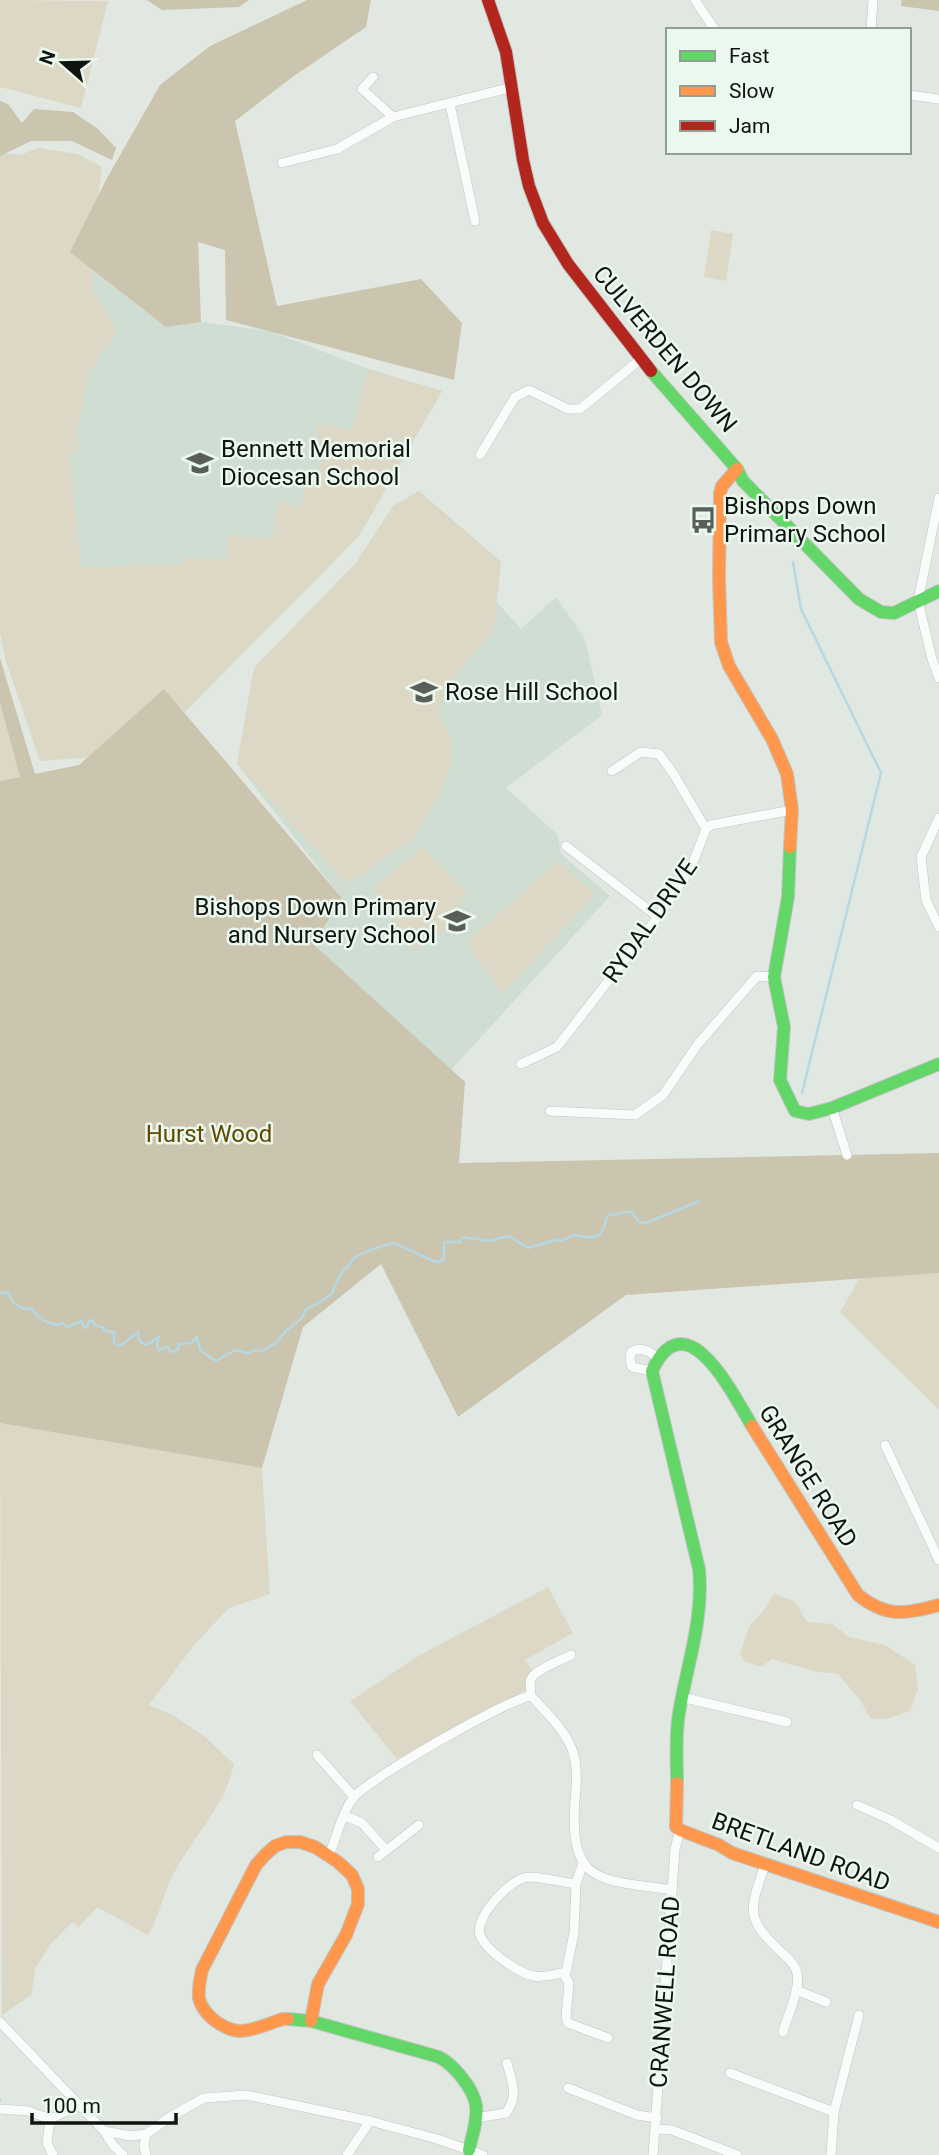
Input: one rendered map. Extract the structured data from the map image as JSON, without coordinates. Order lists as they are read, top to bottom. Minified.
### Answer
{"streets":{"street":["CULVERDEN DOWN","RYDAL DRIVE","GRANGE ROAD","BRETLAND ROAD","CRANWELL ROAD"]},"crossings":[["GRANGE ROAD","BRETLAND ROAD"],["BRETLAND ROAD","CRANWELL ROAD"]],"parks":["Hurst Wood"],"places":{"school or university":["Bennett Memorial Diocesan School","Rose Hill School","Bishops Down Primary and Nursery School"],"bus stop":["Bishops Down Primary School"]},"legend":["Fast","Slow","Jam"],"scale_bar":"100 m","north":"left"}
